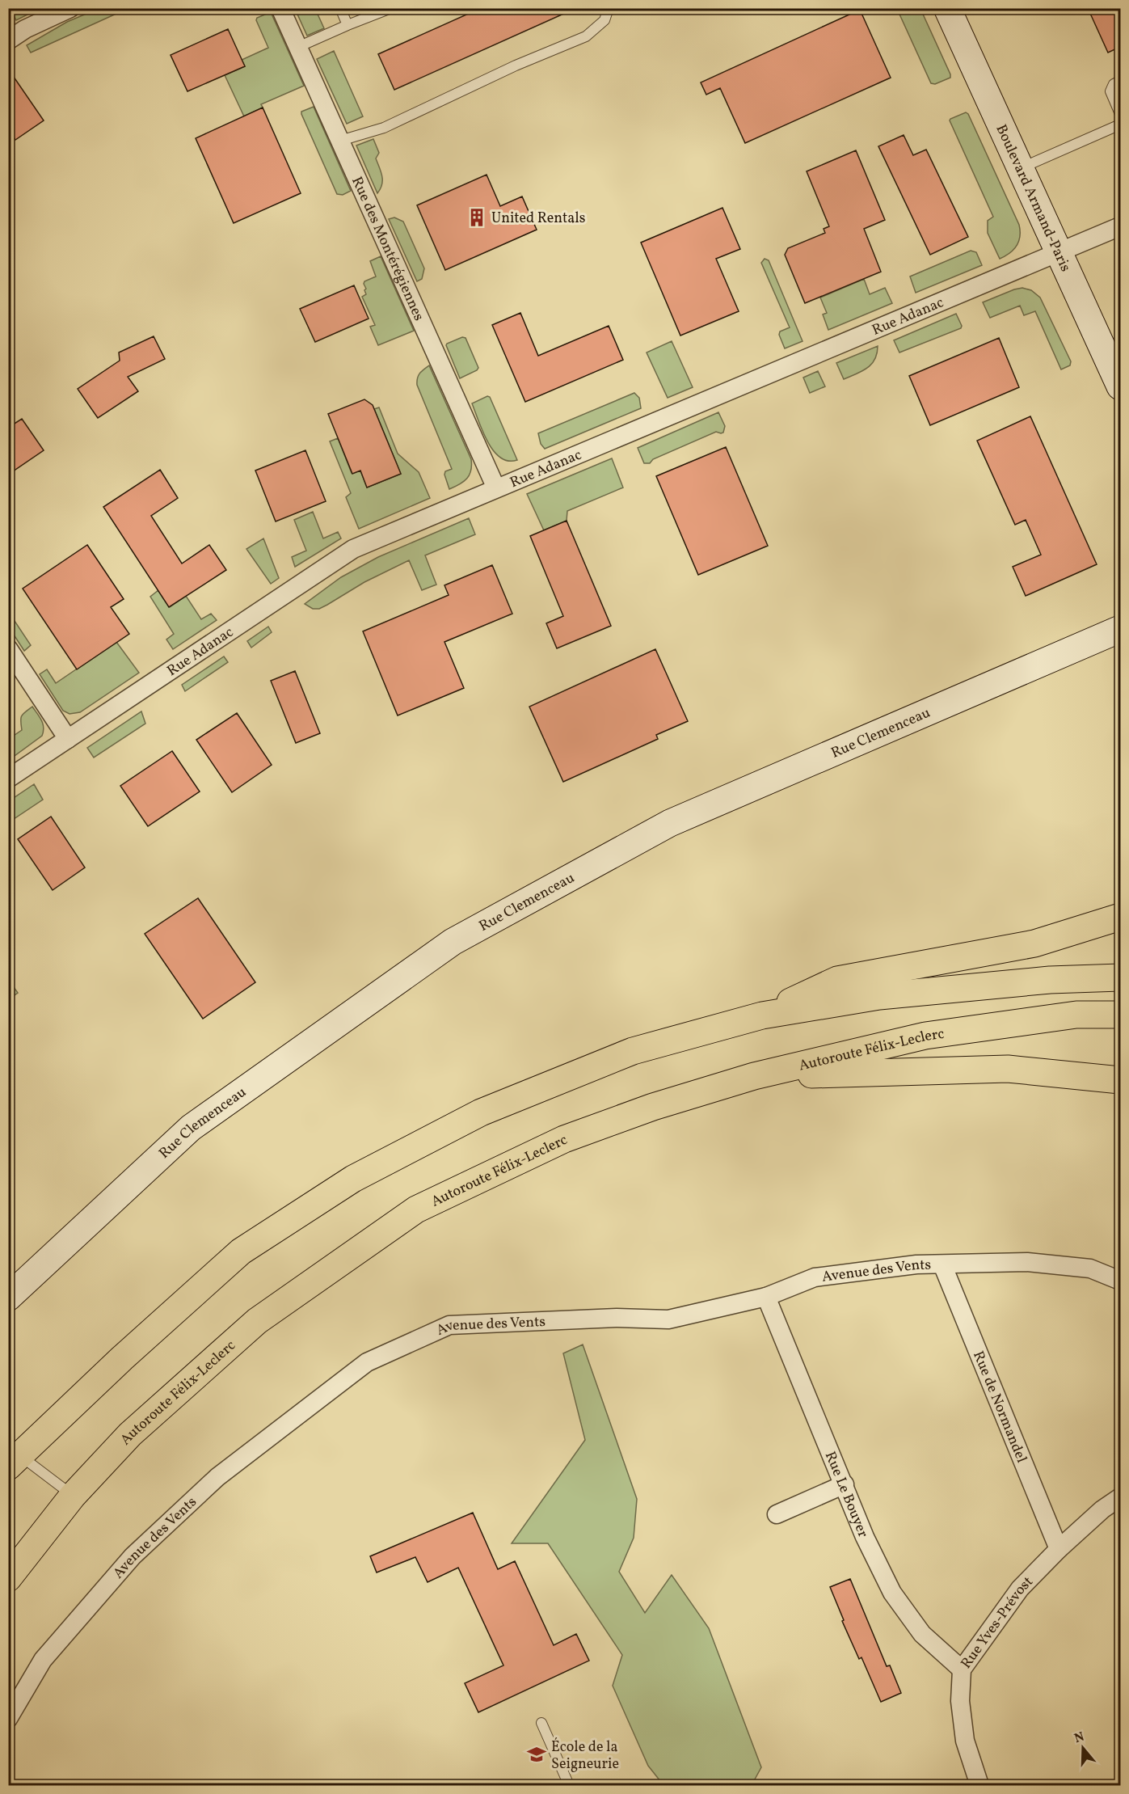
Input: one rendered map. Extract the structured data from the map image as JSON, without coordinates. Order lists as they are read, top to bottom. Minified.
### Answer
{"streets":{"highway":["Autoroute Félix-Leclerc"],"street":["Boulevard Armand-Paris","Rue des Montérégiennes","Rue Adanac","Rue Clemenceau","Avenue des Vents","Rue de Normandel","Rue Le Bouyer","Rue Yves-Prévost"]},"crossings":[["Boulevard Armand-Paris","Rue Adanac"],["Rue des Montérégiennes","Rue Adanac"],["Avenue des Vents","Rue de Normandel"],["Avenue des Vents","Rue Le Bouyer"],["Rue de Normandel","Rue Yves-Prévost"],["Rue Le Bouyer","Rue Yves-Prévost"]],"places":{"building":["United Rentals"],"school or university":["École de la Seigneurie"]},"north":"top"}
